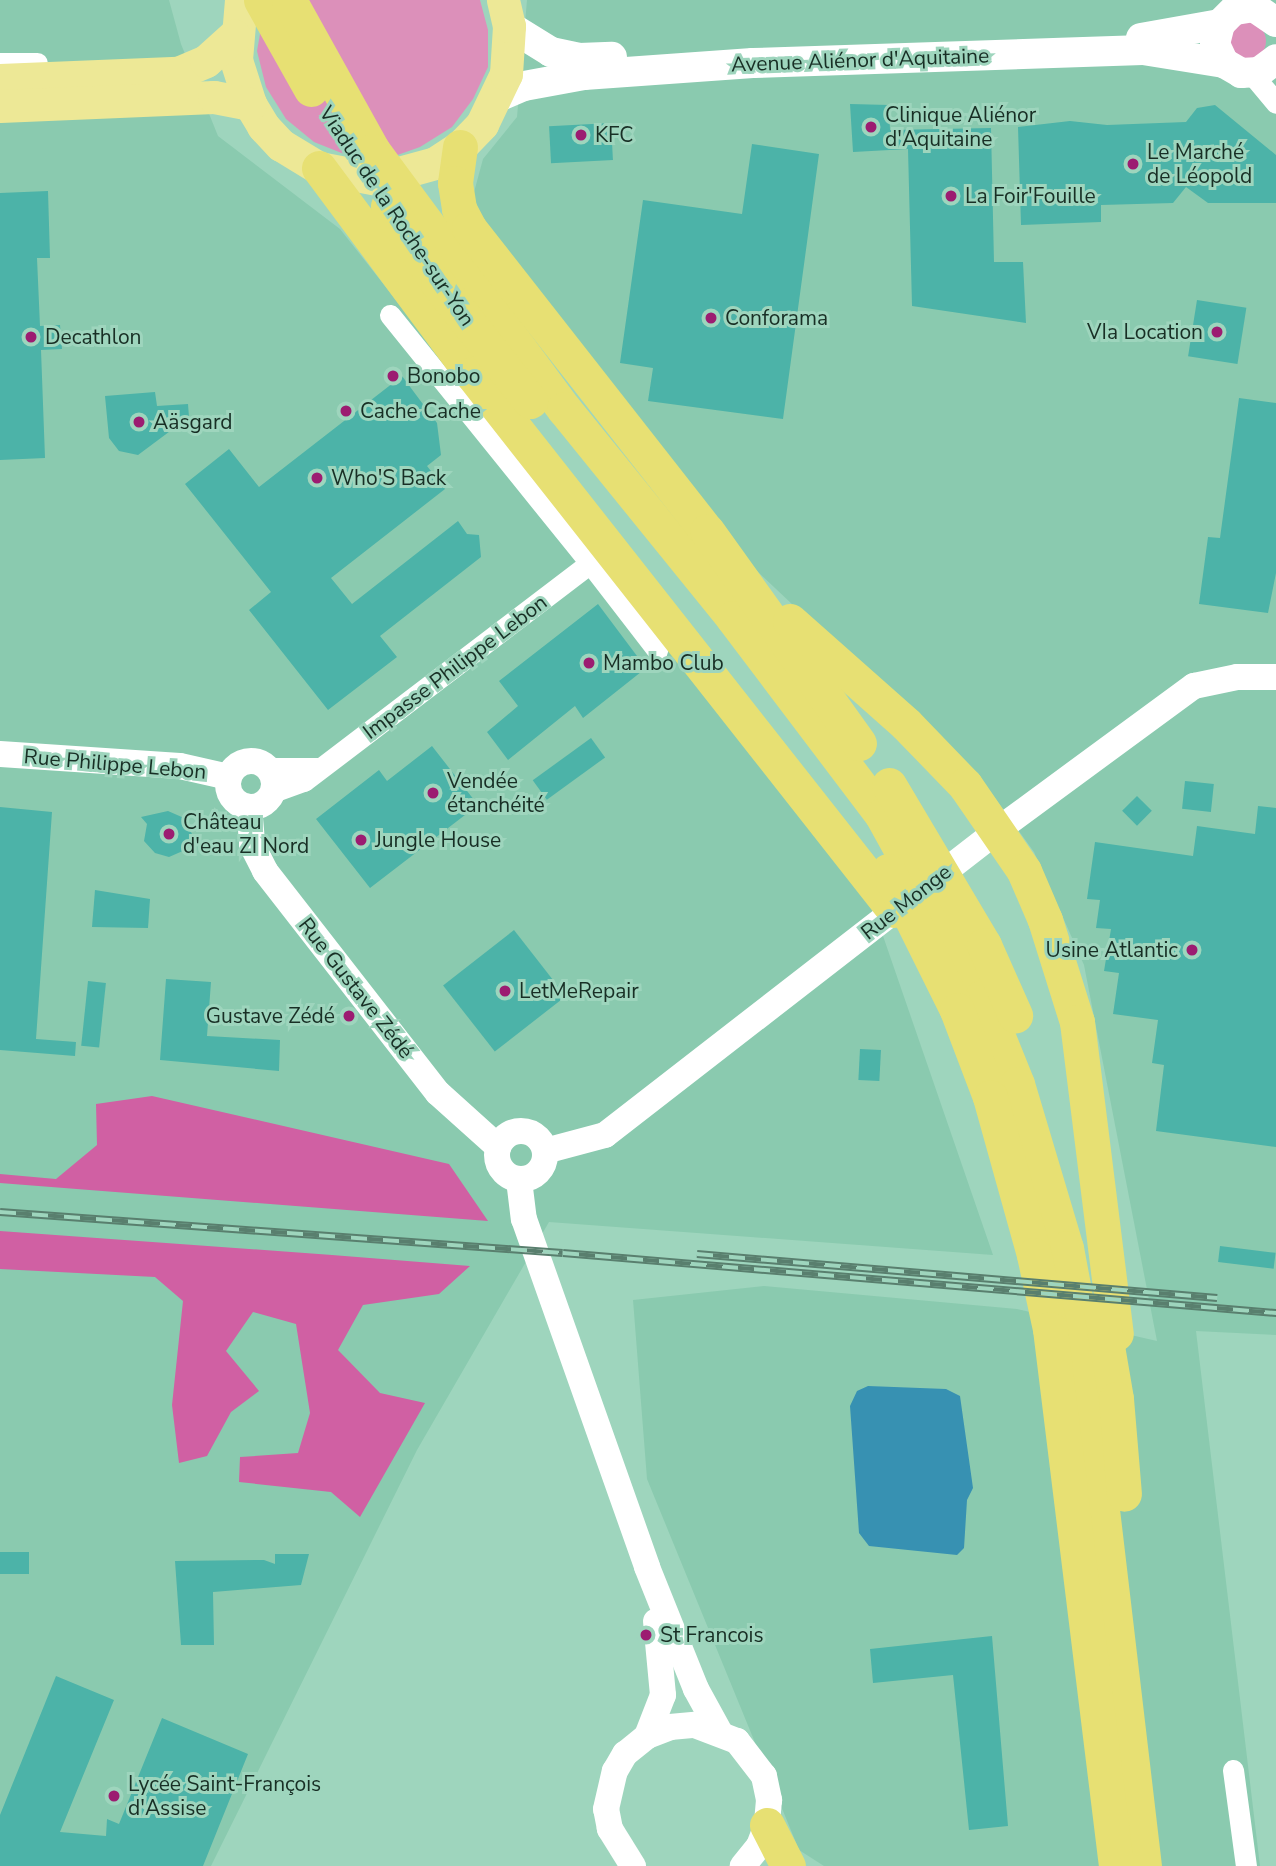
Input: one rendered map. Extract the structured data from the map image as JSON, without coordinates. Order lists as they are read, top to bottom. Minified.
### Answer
{"streets":{"highway":["Viaduc de la Roche-sur-Yon"],"main road":["Avenue Aliénor d'Aquitaine"],"street":["Impasse Philippe Lebon","Rue Philippe Lebon","Rue Monge","Rue Gustave Zédé"]},"crossings":[["Impasse Philippe Lebon","Rue Philippe Lebon"],["Impasse Philippe Lebon","Rue Gustave Zédé"],["Rue Philippe Lebon","Rue Gustave Zédé"],["Rue Monge","Rue Gustave Zédé"]],"places":["Clinique Aliénor d'Aquitaine","KFC","Le Marché de Léopold","La Foir'Fouille","Conforama","VIa Location","Decathlon","Bonobo","Cache Cache","Aäsgard","Who'S Back","Mambo Club","Vendée étanchéité","Château d'eau ZI Nord","Jungle House","Usine Atlantic","LetMeRepair","Gustave Zédé","St Francois","Lycée Saint-François d'Assise"]}
